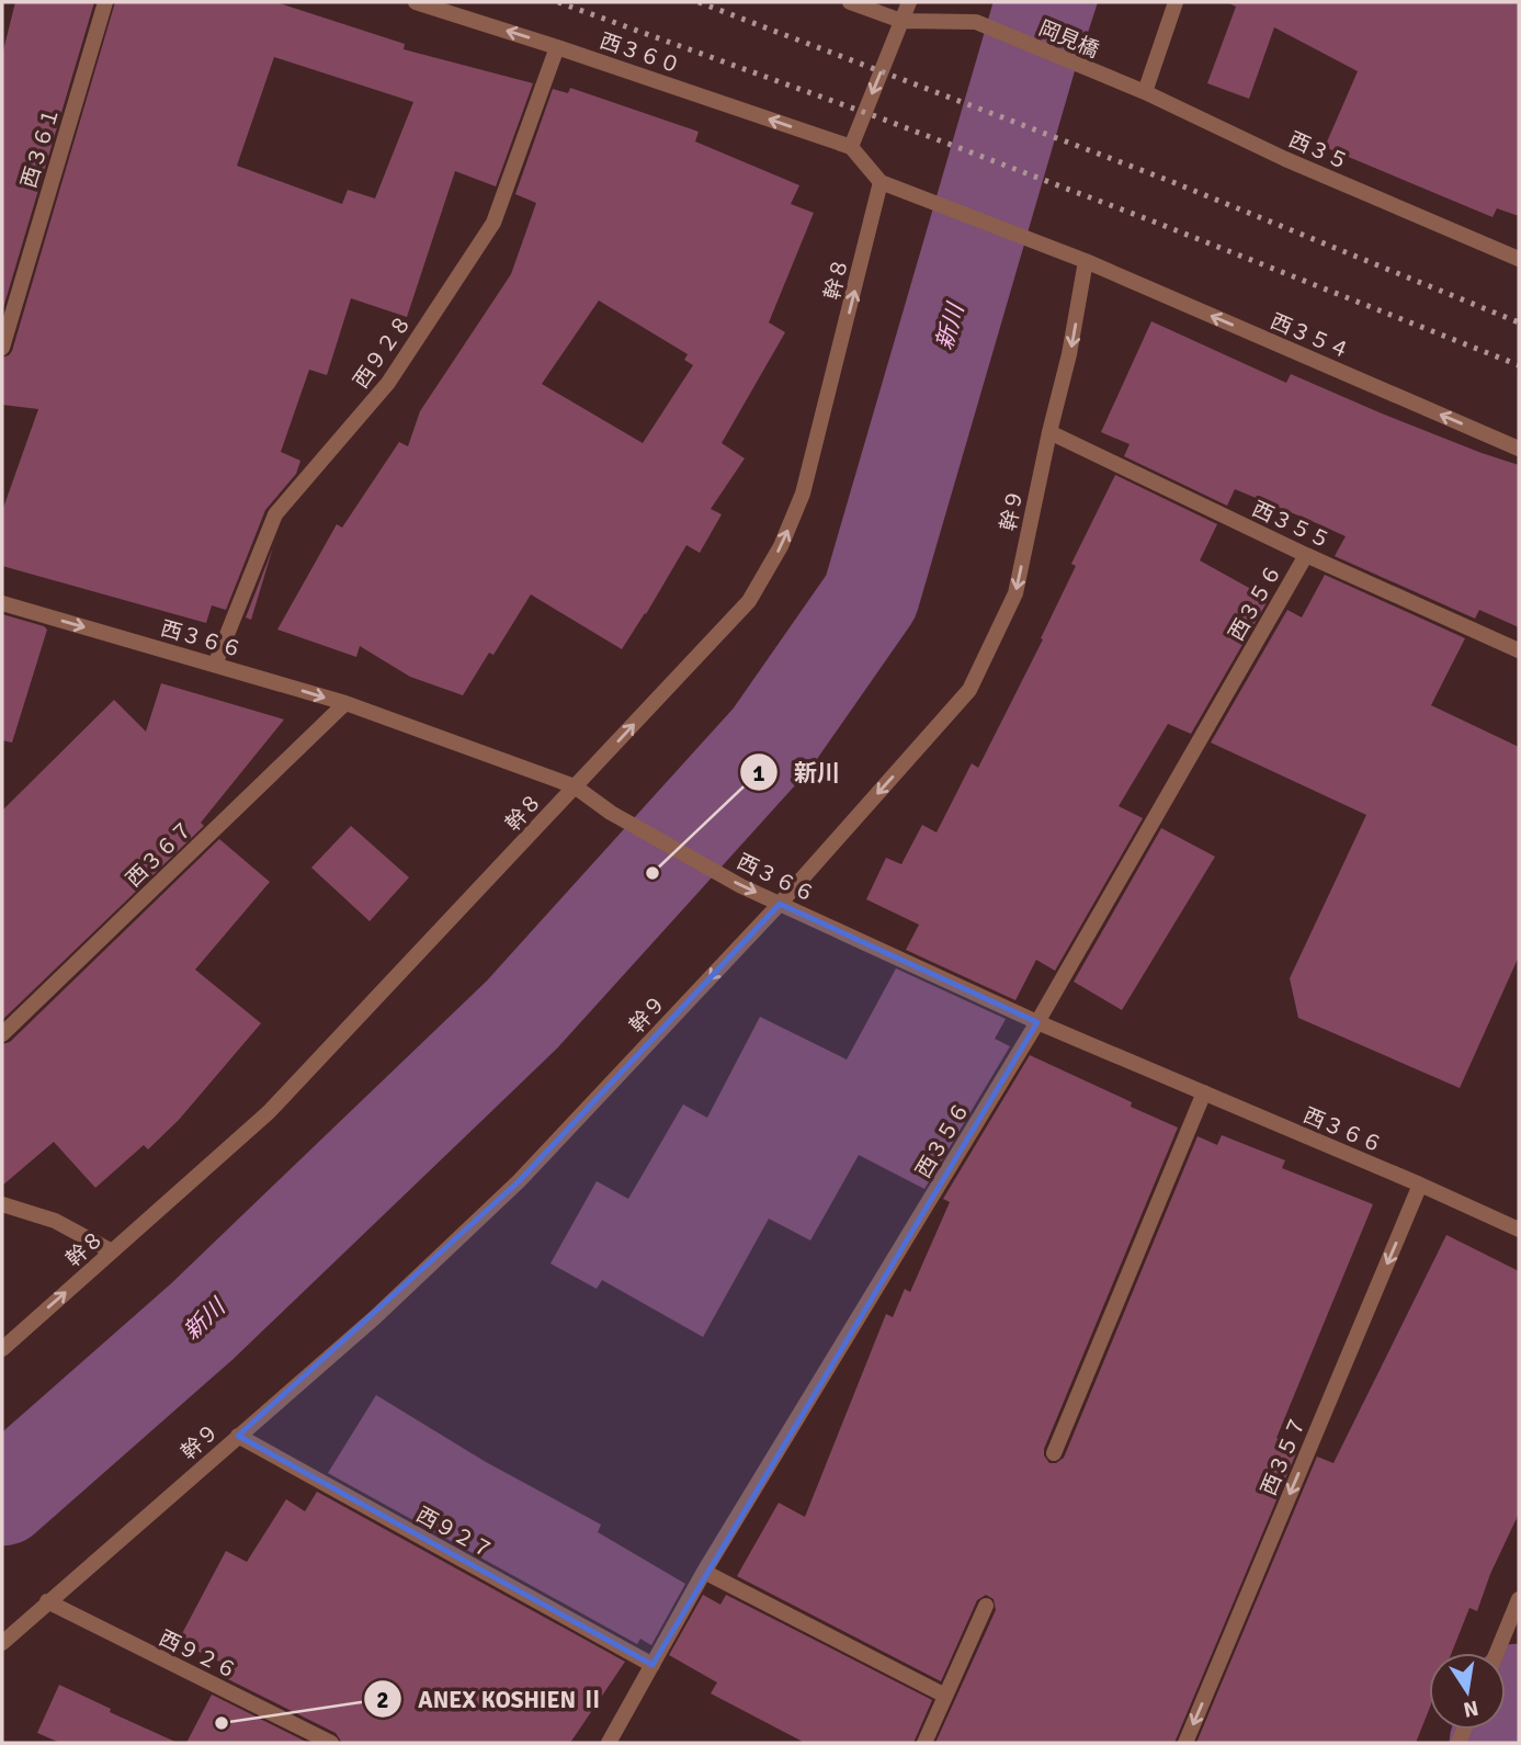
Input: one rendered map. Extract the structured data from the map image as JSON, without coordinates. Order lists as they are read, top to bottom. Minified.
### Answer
{"streets":{"street":["岡見橋","西３６０","西３６１","西３５","幹８","西３５４","西９２８","幹９","西３５５","西３５６","西３６６","西３６７","西３５７","西９２７","西９２６"]},"crossings":[["岡見橋","西３５"],["西３６０","西９２８"],["幹８","西３５４"],["幹８","西３６６"],["西３５４","幹９"],["西９２８","西３６６"],["幹９","西３５５"],["幹９","西３６６"],["幹９","西９２７"],["幹９","西９２６"],["西３５５","西３５６"],["西３５６","西３６６"],["西３５６","西９２７"],["西３６６","西３６７"],["西３６６","西３５７"]],"one_way":["西３６０","幹８","西３５４","幹９","西３６６","西３５７"],"water":["新川"],"places":["新川","ANEX KOSHIEN Ⅱ"],"north":"bottom"}
